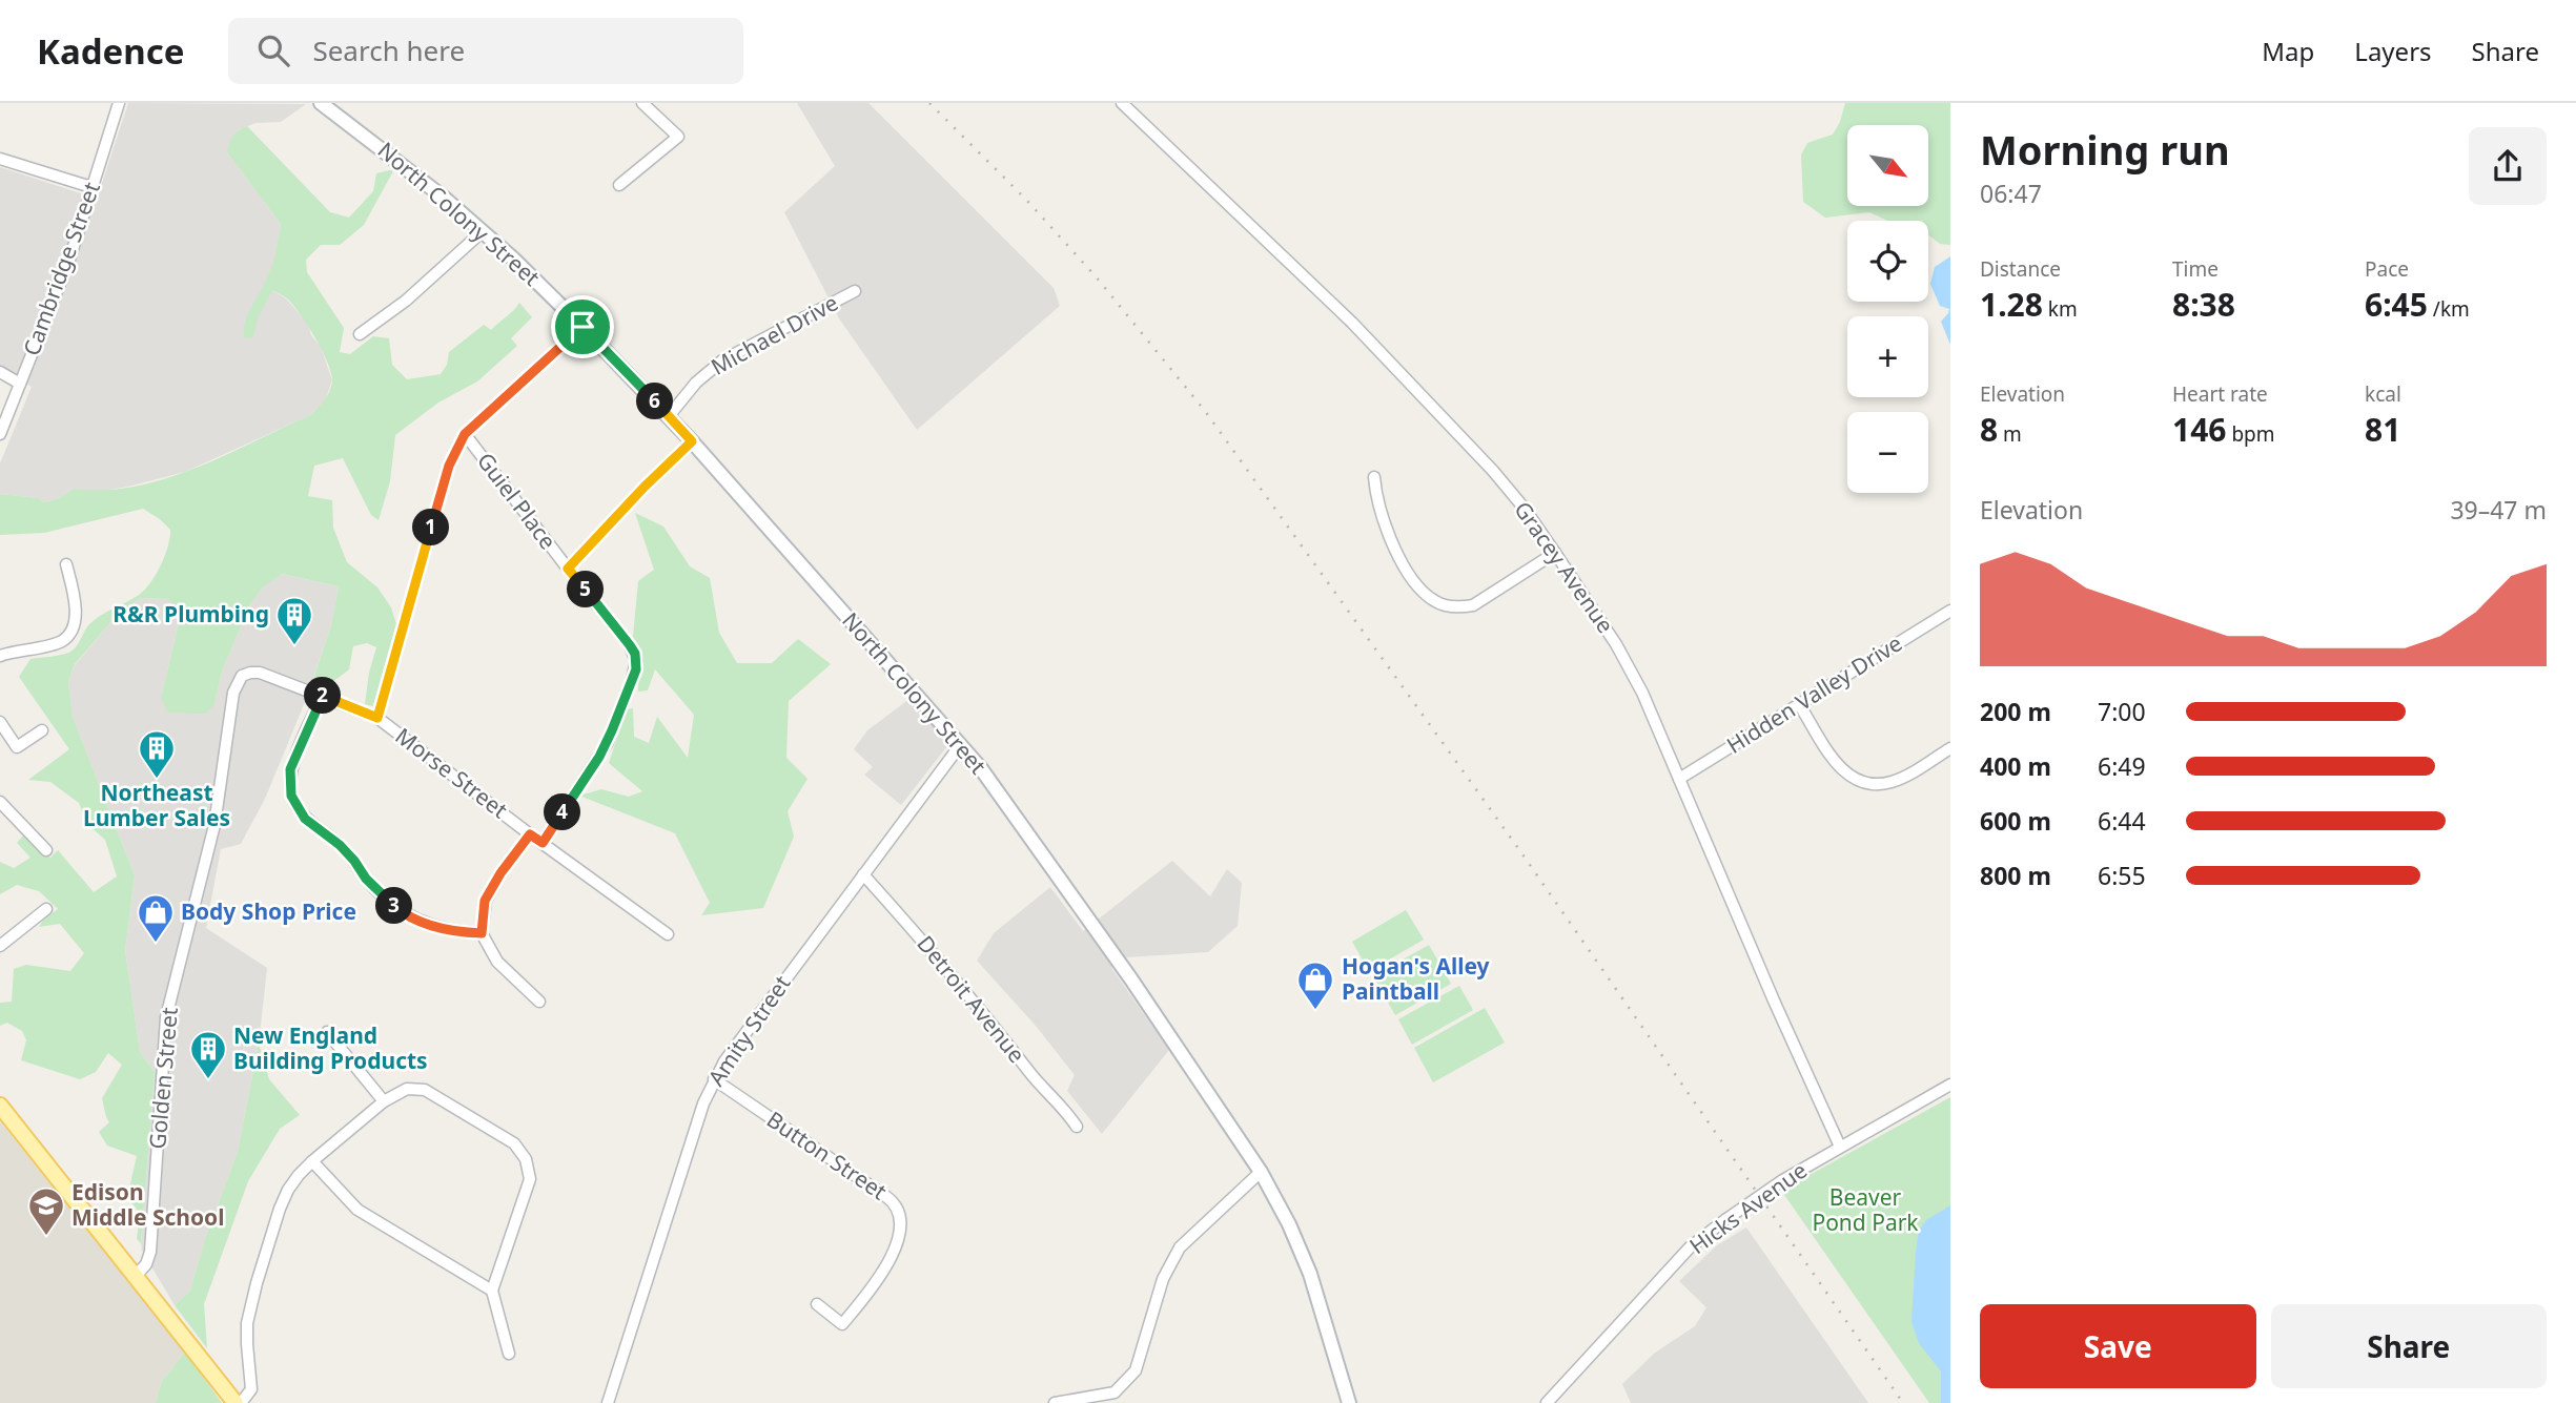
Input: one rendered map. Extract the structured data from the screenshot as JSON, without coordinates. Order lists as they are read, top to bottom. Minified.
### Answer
{"streets":{"main road":["North Colony Street"],"street":["Cambridge Street","Michael Drive","Guiel Place","Gracey Avenue","Hidden Valley Drive","Morse Street","Detroit Avenue","Amity Street","Golden Street","Button Street","Hicks Avenue"]},"crossings":[["North Colony Street","Michael Drive"],["North Colony Street","Amity Street"],["Guiel Place","Morse Street"],["Gracey Avenue","Hidden Valley Drive"],["Gracey Avenue","Hicks Avenue"],["Morse Street","Golden Street"],["Detroit Avenue","Amity Street"],["Amity Street","Button Street"]],"parks":["Beaver Pond Park"],"places":{"building":["R&R Plumbing","Northeast Lumber Sales","New England Building Products"],"shop":["Body Shop Price","Hogan's Alley Paintball"],"school or university":["Edison Middle School"]},"north":"bottom right","page":{"header":"Kadence","search":"Search here","nav":["Map","Layers","Share"],"heading":["Morning run","06:47"],"map_buttons":["+","−"],"stats":[["Distance","1.28 km"],["Time","8:38"],["Pace","6:45 /km"],["Elevation","8 m"],["Heart rate","146 bpm"],["kcal","81"]],"pins":["6","1","5","2","4","3"],"chart":["Elevation","39–47 m"],"list":[{"name":"200 m","note":"7:00"},{"name":"400 m","note":"6:49"},{"name":"600 m","note":"6:44"},{"name":"800 m","note":"6:55"}],"buttons":["Save","Share"]}}
